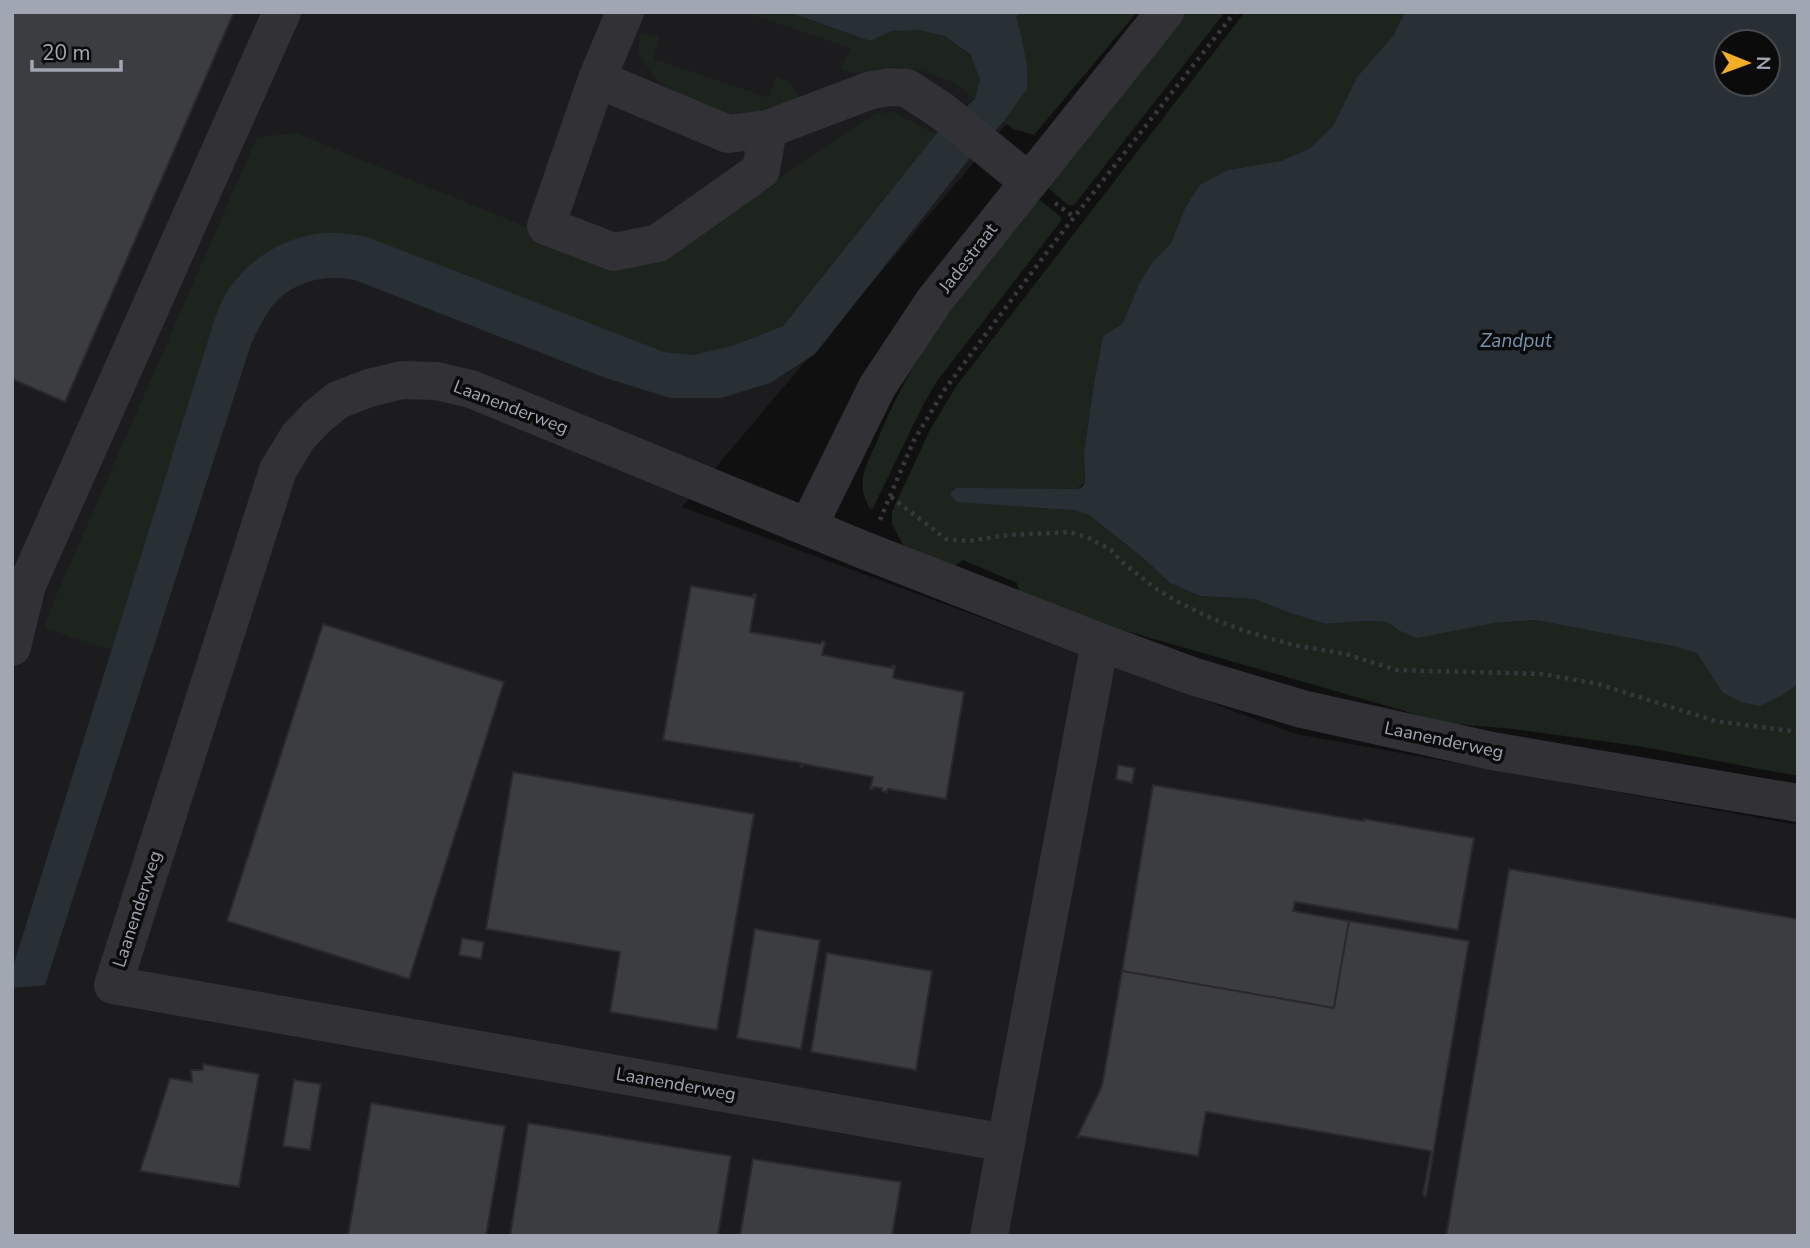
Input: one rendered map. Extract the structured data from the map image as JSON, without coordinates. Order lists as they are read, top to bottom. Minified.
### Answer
{"streets":{"street":["Jadestraat","Laanenderweg"]},"crossings":[["Jadestraat","Laanenderweg"]],"water":["Zandput"],"scale_bar":"20 m","north":"right"}
